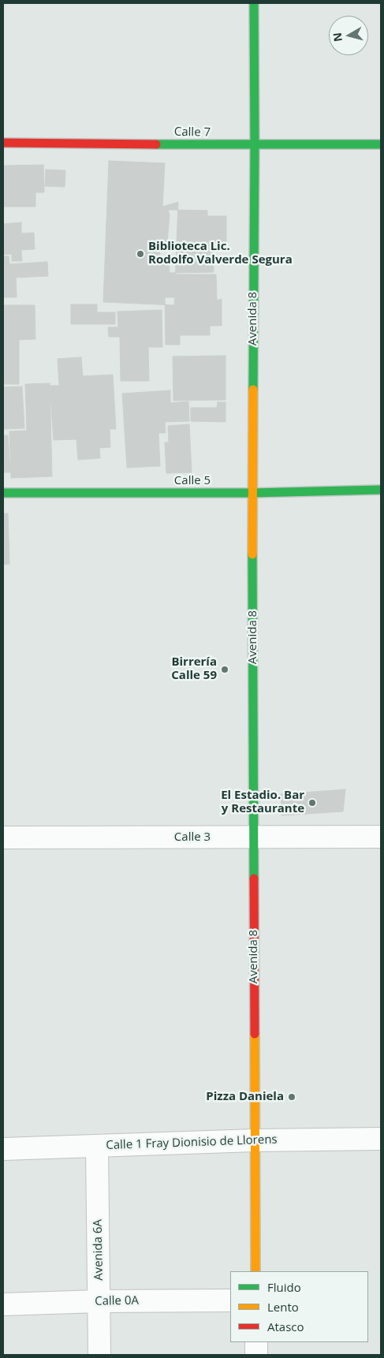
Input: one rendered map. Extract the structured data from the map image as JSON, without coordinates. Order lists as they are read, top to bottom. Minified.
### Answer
{"streets":{"street":["Calle 7","Avenida 8","Calle 5","Calle 3","Calle 1 Fray Dionisio de Llorens","Avenida 6A","Calle 0A"]},"crossings":[["Calle 7","Avenida 8"],["Avenida 8","Calle 5"],["Avenida 8","Calle 3"],["Avenida 8","Calle 1 Fray Dionisio de Llorens"],["Calle 1 Fray Dionisio de Llorens","Avenida 6A"],["Avenida 6A","Calle 0A"]],"places":["Biblioteca Lic. Rodolfo Valverde Segura","Birrería Calle 59","El Estadio. Bar y Restaurante","Pizza Daniela"],"legend":["Fluido","Lento","Atasco"],"north":"left"}
